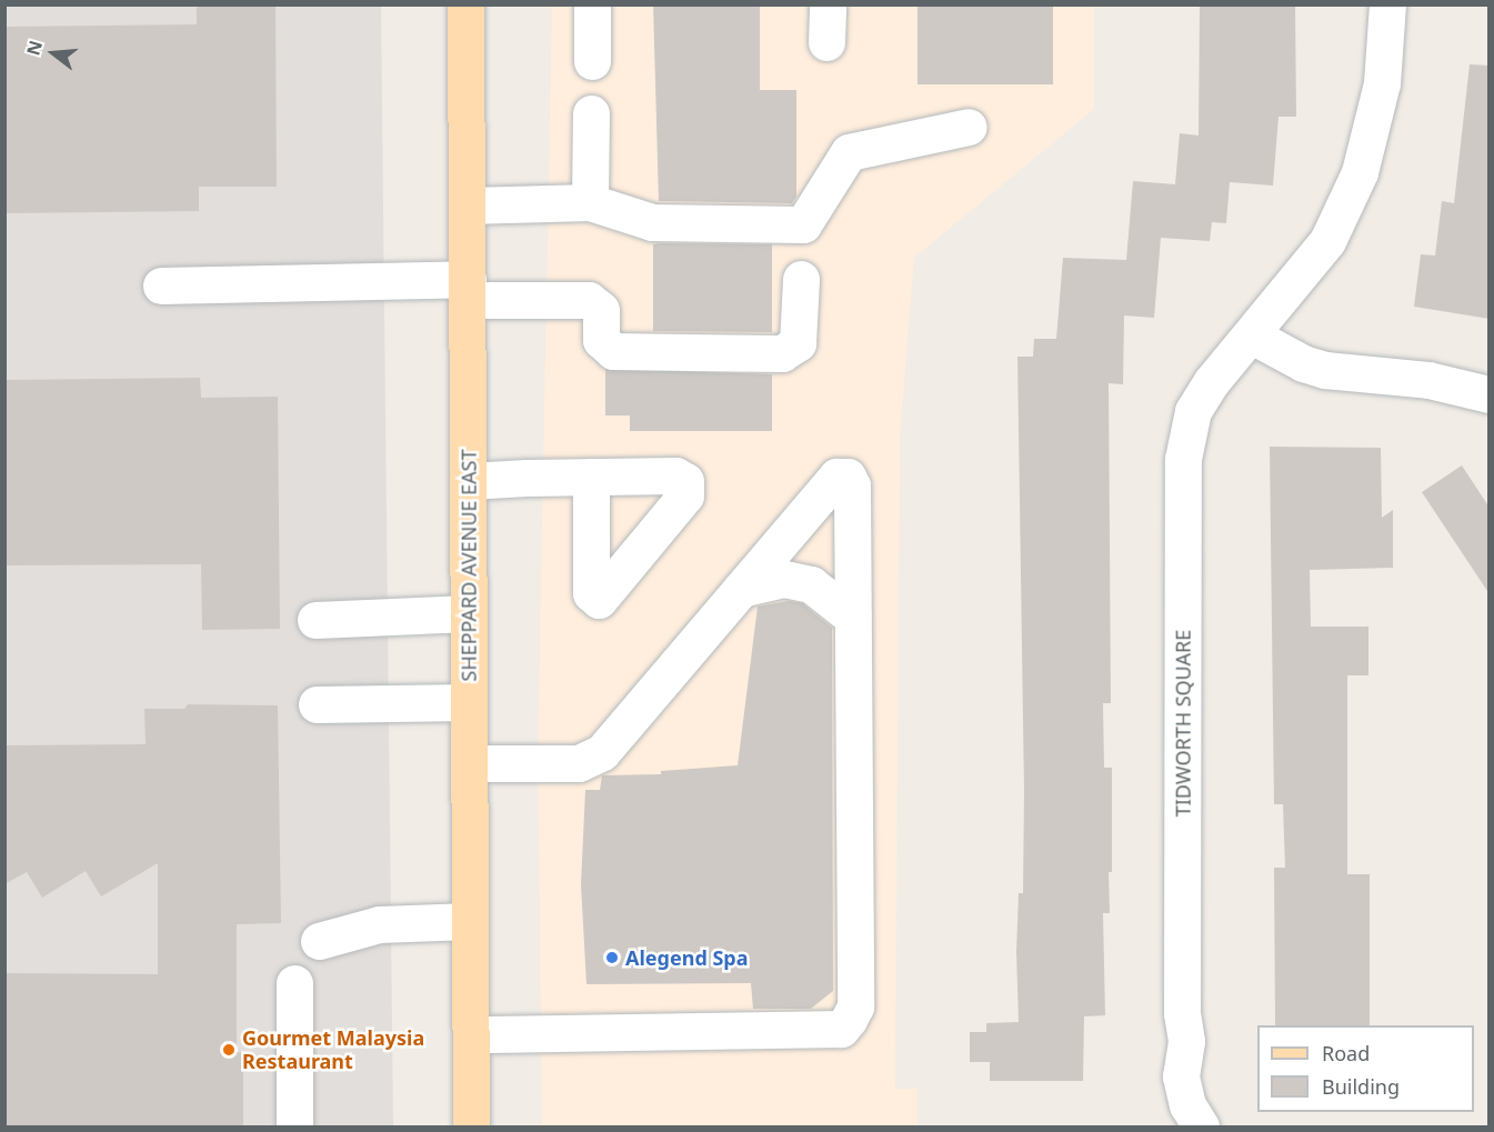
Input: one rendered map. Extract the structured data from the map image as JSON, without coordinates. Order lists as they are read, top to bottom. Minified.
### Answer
{"streets":{"main road":["SHEPPARD AVENUE EAST"],"street":["TIDWORTH SQUARE"]},"places":["Alegend Spa","Gourmet Malaysia Restaurant"],"legend":["Road","Building"],"north":"left"}
